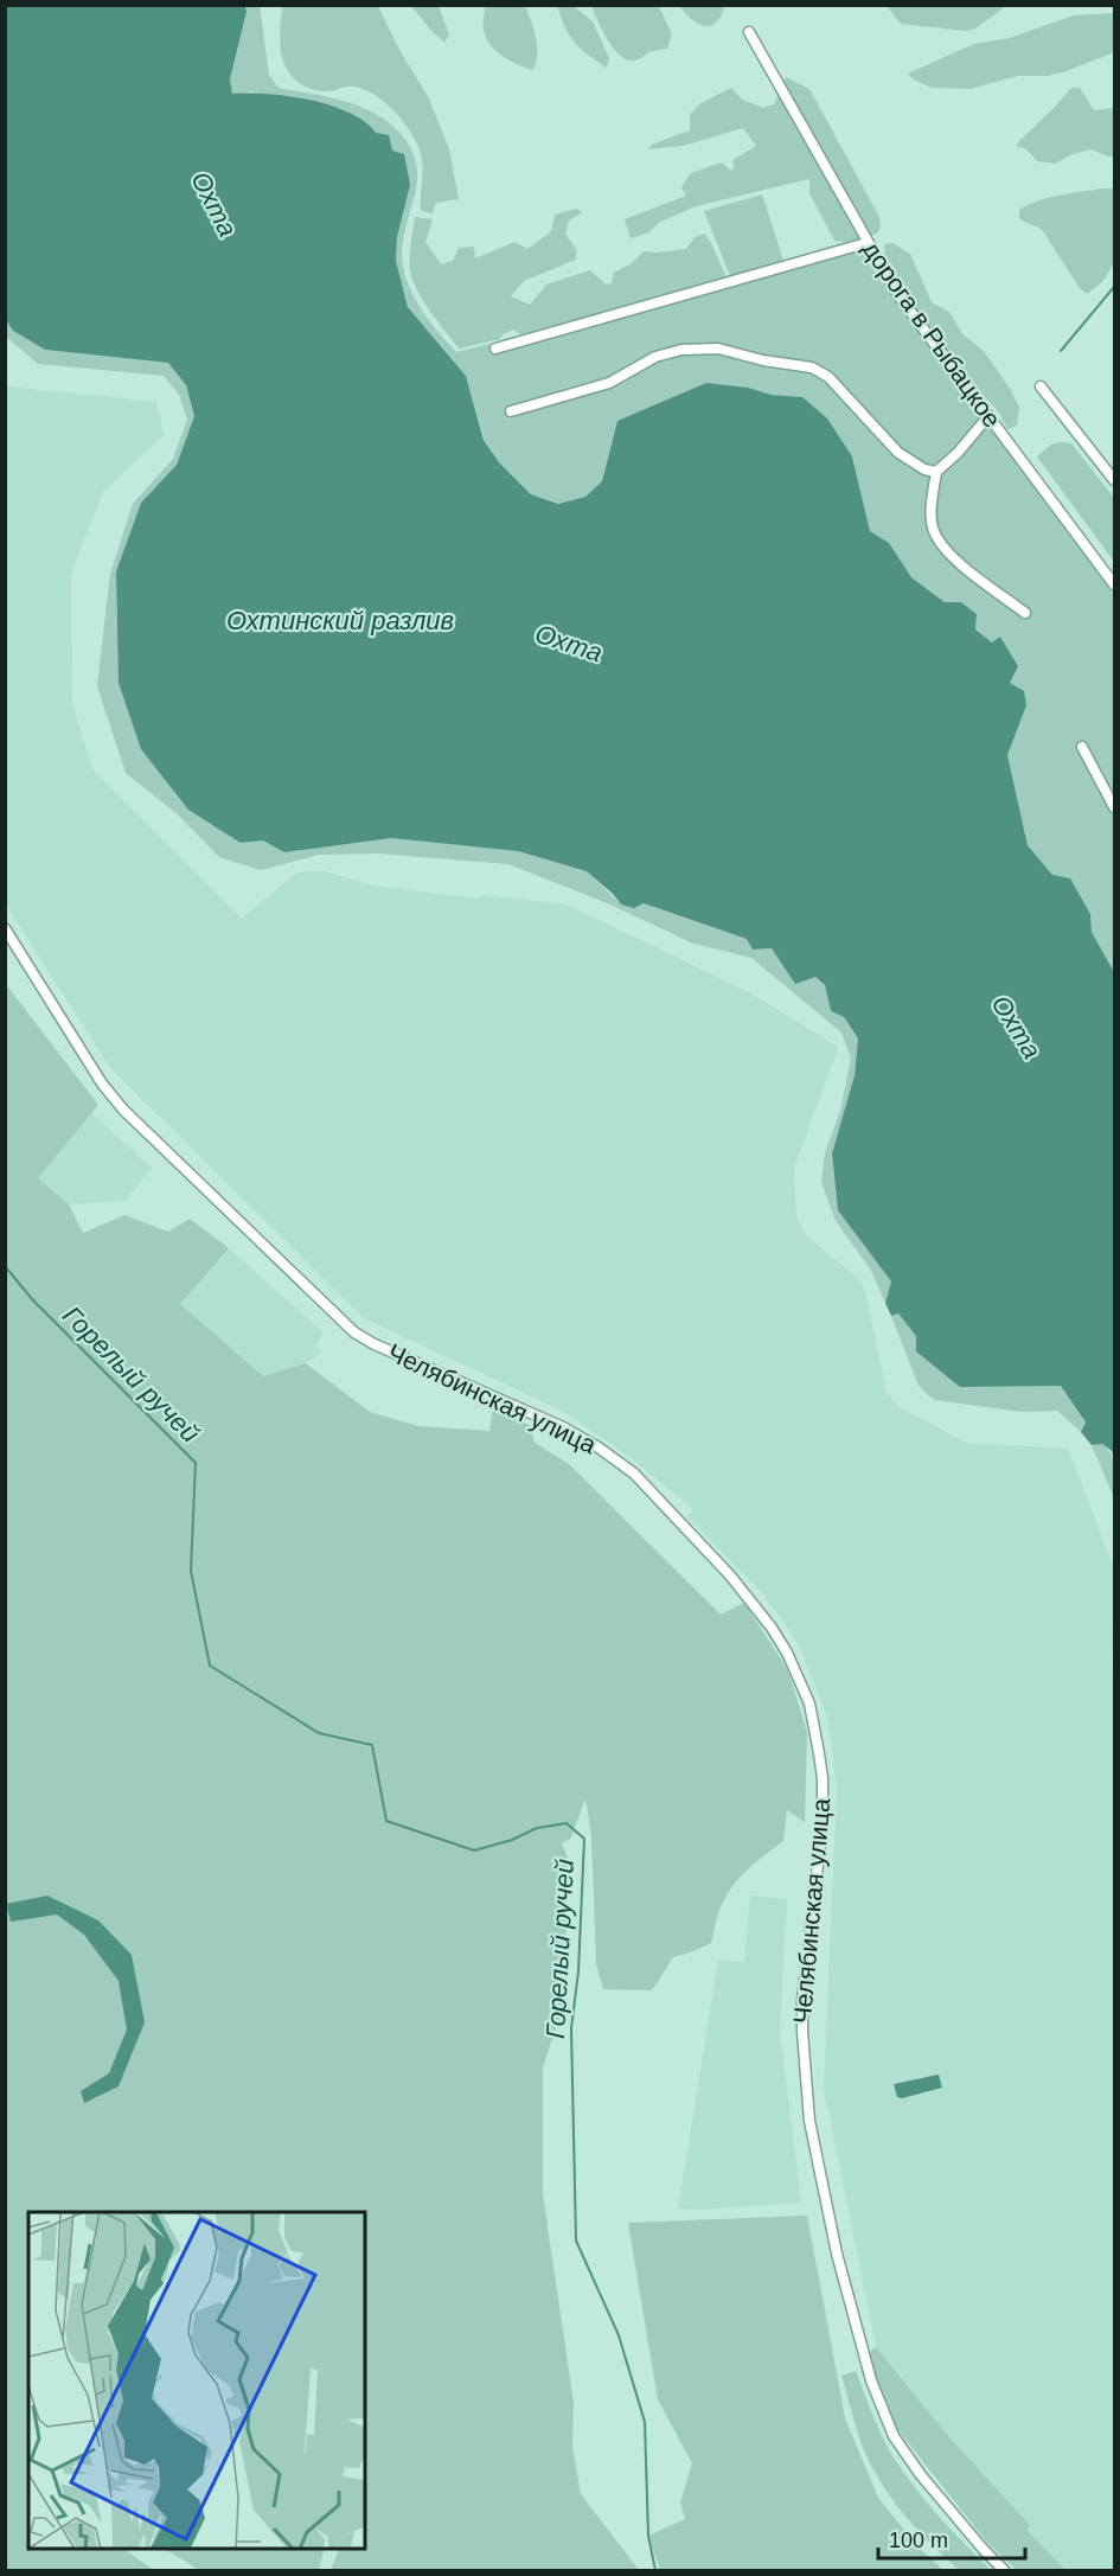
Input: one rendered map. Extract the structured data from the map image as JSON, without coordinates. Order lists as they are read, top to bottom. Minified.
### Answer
{"streets":{"street":["дорога в Рыбацкое","Челябинская улица"]},"water":["Охта","Охтинский разлив","Горелый ручей"],"scale_bar":"100 m"}
